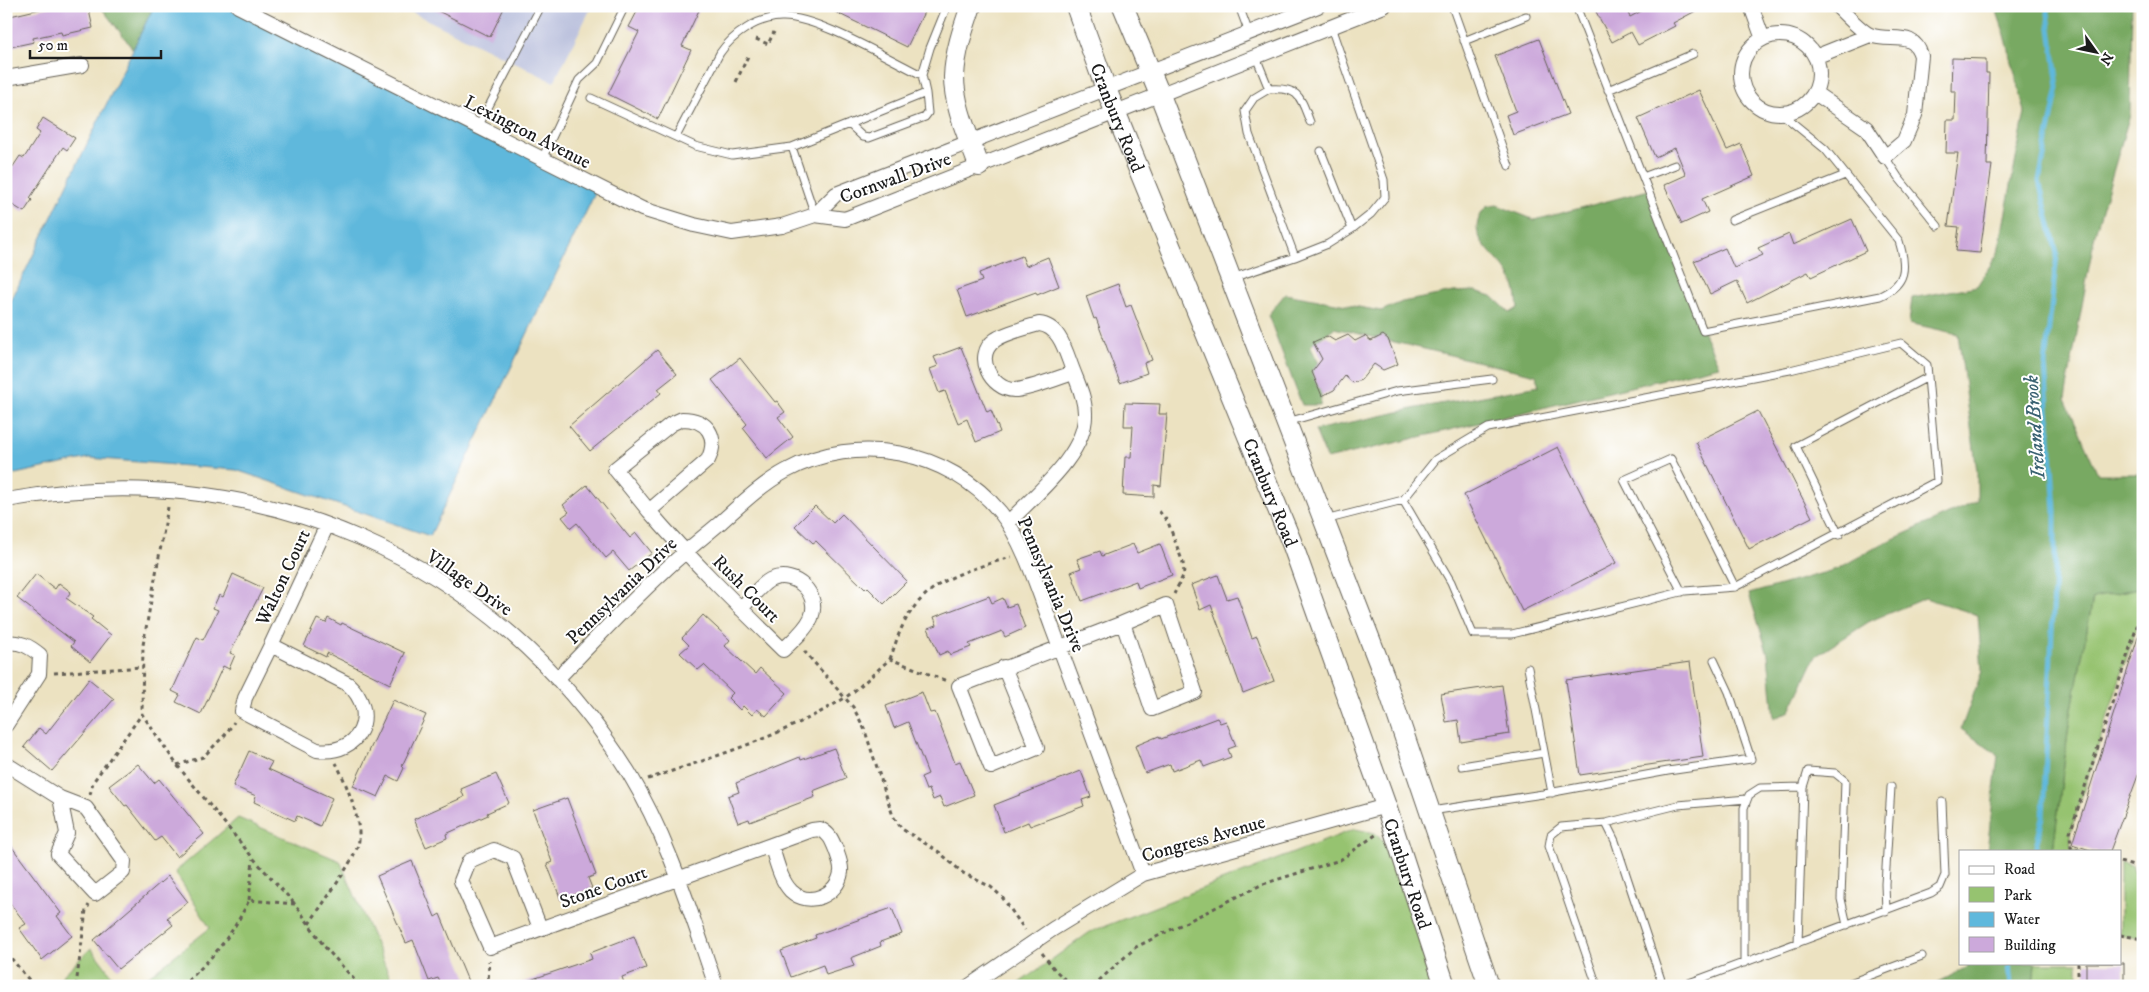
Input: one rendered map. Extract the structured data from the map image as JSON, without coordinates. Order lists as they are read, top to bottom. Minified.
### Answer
{"streets":{"main road":["Cranbury Road"],"street":["Lexington Avenue","Cornwall Drive","Walton Court","Village Drive","Pennsylvania Drive","Rush Court","Congress Avenue","Stone Court"]},"crossings":[["Cranbury Road","Cornwall Drive"],["Cranbury Road","Congress Avenue"],["Lexington Avenue","Cornwall Drive"],["Walton Court","Village Drive"],["Village Drive","Pennsylvania Drive"],["Village Drive","Stone Court"],["Pennsylvania Drive","Rush Court"],["Pennsylvania Drive","Congress Avenue"]],"water":["Ireland Brook"],"legend":["Road","Park","Water","Building"],"scale_bar":"50 m","north":"bottom right"}
